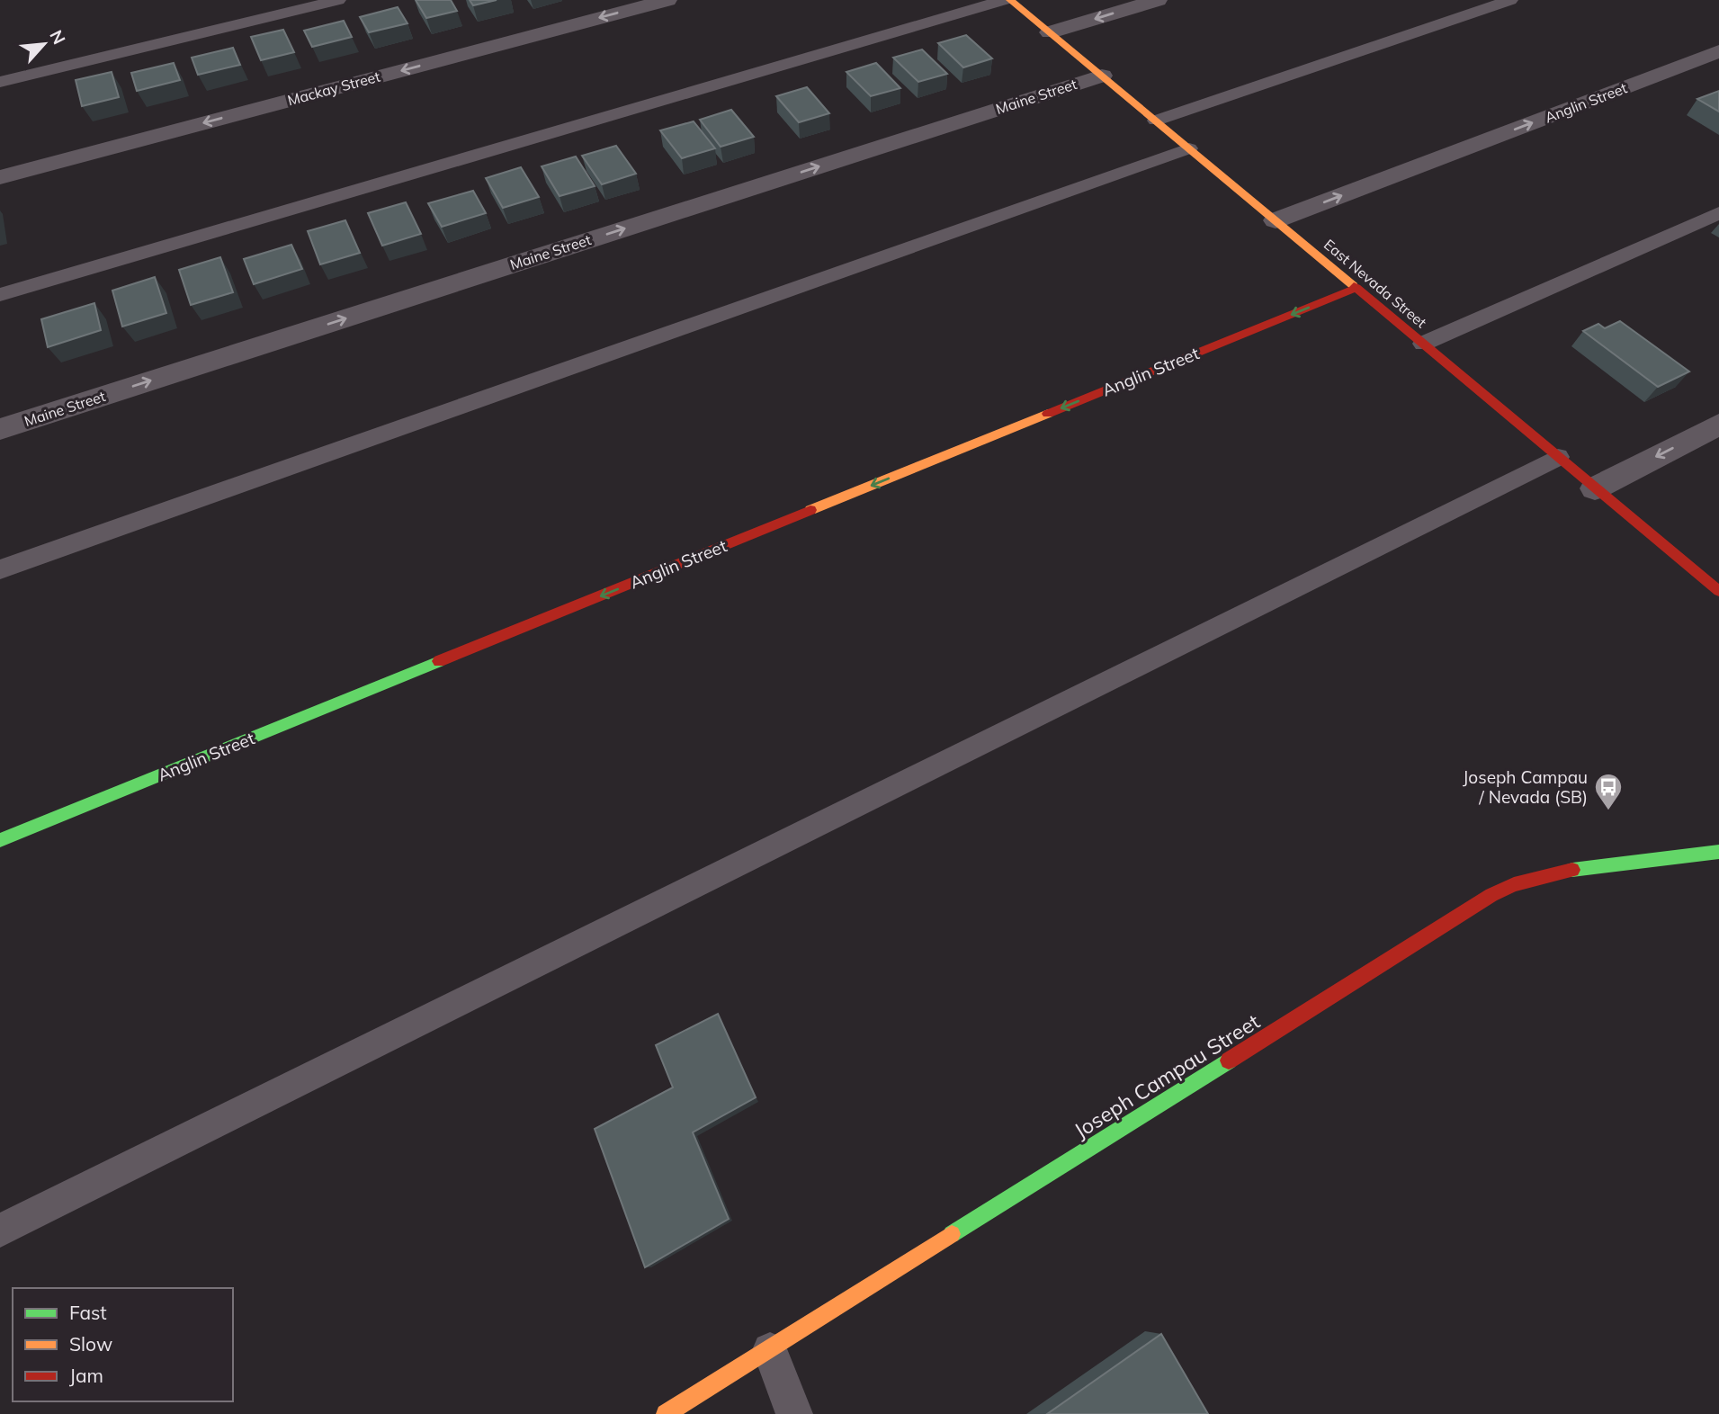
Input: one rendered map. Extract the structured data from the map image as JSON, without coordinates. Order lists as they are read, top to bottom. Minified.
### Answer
{"streets":{"street":["Mackay Street","Maine Street","Anglin Street","East Nevada Street","Joseph Campau Street"]},"crossings":[["Maine Street","East Nevada Street"],["Anglin Street","East Nevada Street"]],"one_way":["Mackay Street","Maine Street"],"places":{"bus stop":["Joseph Campau / Nevada (SB)"]},"legend":["Fast","Slow","Jam"],"north":"top right"}
